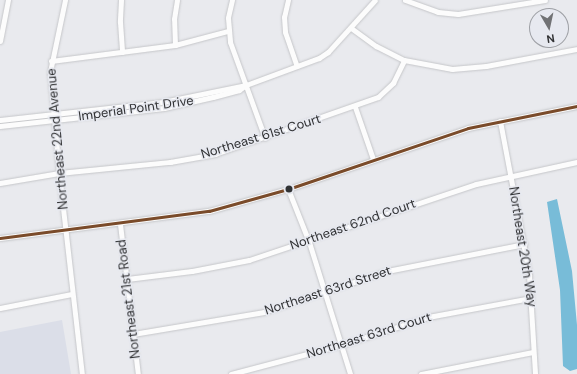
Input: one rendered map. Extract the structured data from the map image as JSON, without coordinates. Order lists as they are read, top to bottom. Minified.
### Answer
{"streets":{"street":["Imperial Point Drive","Northeast 61st Court","Northeast 22nd Avenue","Northeast 62nd Court","Northeast 20th Way","Northeast 63rd Street","Northeast 21st Road","Northeast 63rd Court"]},"crossings":[["Imperial Point Drive","Northeast 22nd Avenue"],["Northeast 61st Court","Northeast 22nd Avenue"],["Northeast 62nd Court","Northeast 20th Way"],["Northeast 62nd Court","Northeast 21st Road"],["Northeast 20th Way","Northeast 63rd Street"],["Northeast 20th Way","Northeast 63rd Court"],["Northeast 63rd Street","Northeast 21st Road"]],"north":"bottom"}
